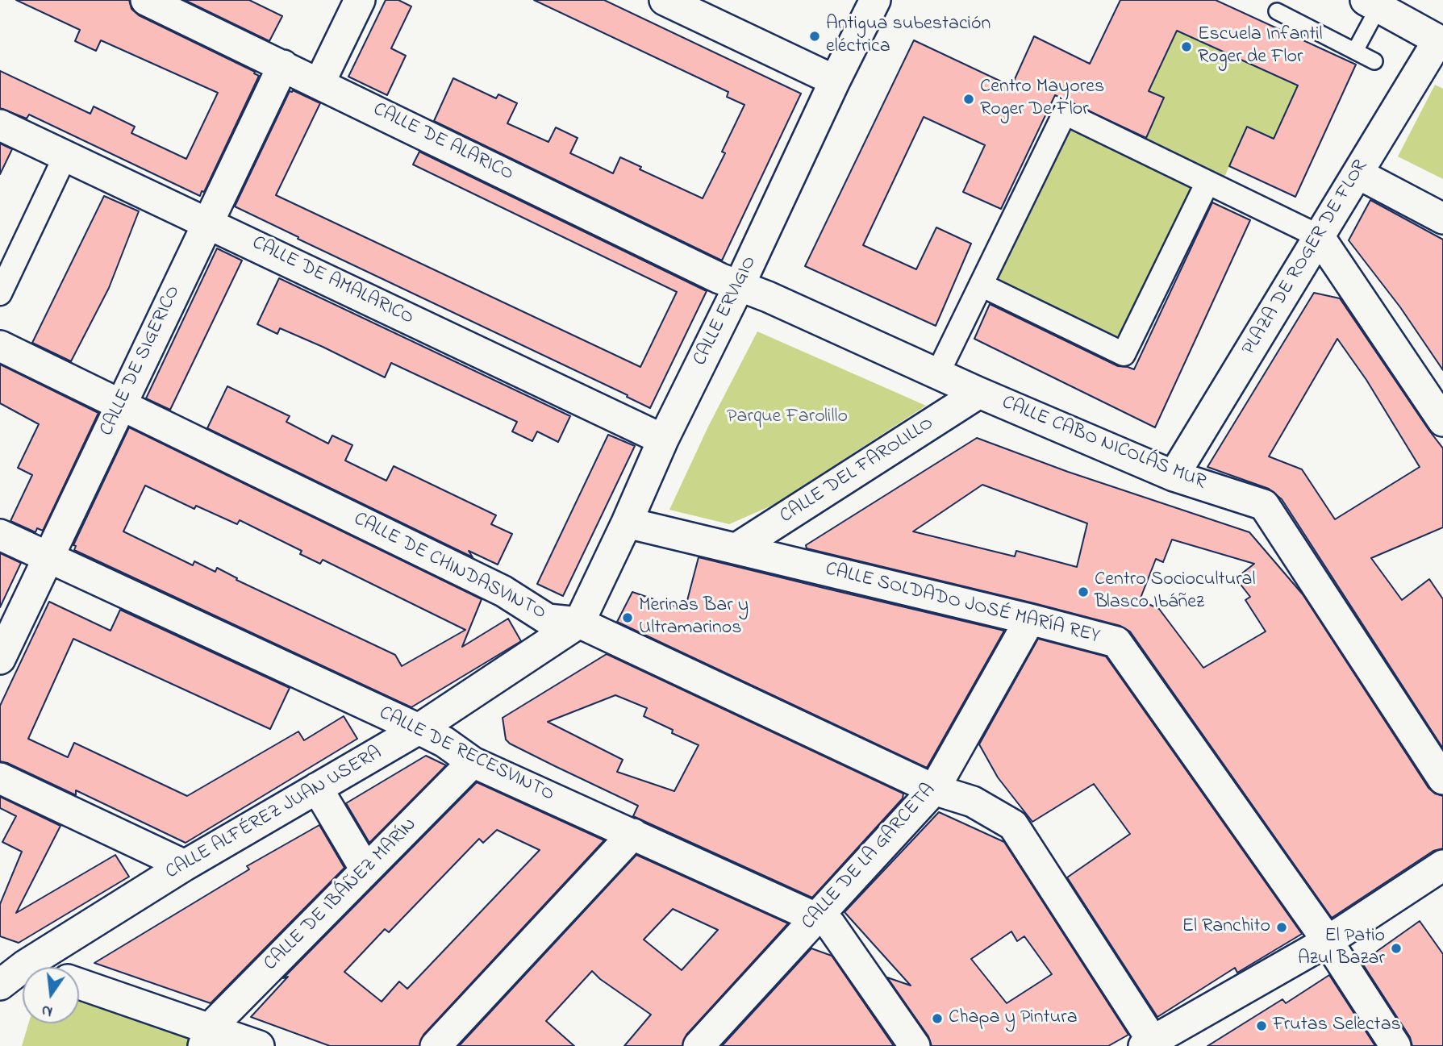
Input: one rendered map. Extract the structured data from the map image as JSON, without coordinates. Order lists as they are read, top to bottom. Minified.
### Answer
{"streets":{"street":["CALLE DE ALARICO","PLAZA DE ROGER DE FLOR","CALLE DE AMALARICO","CALLE ERVIGIO","CALLE DE SIGERICO","CALLE CABO NICOLÁS MUR","CALLE DEL FAROLILLO","CALLE DE CHINDASVINTO","CALLE SOLDADO JOSÉ MARÍA REY","CALLE DE RECESVINTO","CALLE ALFÉREZ JUAN USERA","CALLE DE LA GARCETA","CALLE DE IBÁÑEZ MARÍN"]},"crossings":[["CALLE DE ALARICO","CALLE ERVIGIO"],["CALLE DE ALARICO","CALLE DE SIGERICO"],["CALLE DE ALARICO","CALLE CABO NICOLÁS MUR"],["PLAZA DE ROGER DE FLOR","CALLE CABO NICOLÁS MUR"],["CALLE DE AMALARICO","CALLE ERVIGIO"],["CALLE DE AMALARICO","CALLE DE SIGERICO"],["CALLE ERVIGIO","CALLE CABO NICOLÁS MUR"],["CALLE ERVIGIO","CALLE DE CHINDASVINTO"],["CALLE ERVIGIO","CALLE SOLDADO JOSÉ MARÍA REY"],["CALLE ERVIGIO","CALLE ALFÉREZ JUAN USERA"],["CALLE DE SIGERICO","CALLE DE CHINDASVINTO"],["CALLE DE SIGERICO","CALLE DE RECESVINTO"],["CALLE CABO NICOLÁS MUR","CALLE DEL FAROLILLO"],["CALLE DEL FAROLILLO","CALLE SOLDADO JOSÉ MARÍA REY"],["CALLE DE CHINDASVINTO","CALLE ALFÉREZ JUAN USERA"],["CALLE DE CHINDASVINTO","CALLE DE LA GARCETA"],["CALLE SOLDADO JOSÉ MARÍA REY","CALLE DE LA GARCETA"],["CALLE DE RECESVINTO","CALLE ALFÉREZ JUAN USERA"],["CALLE DE RECESVINTO","CALLE DE LA GARCETA"],["CALLE DE RECESVINTO","CALLE DE IBÁÑEZ MARÍN"]],"parks":["Parque Farolillo"],"places":["Antigua subestación eléctrica","Escuela Infantil Roger de Flor","Centro Mayores Roger De Flor","Centro Sociocultural Blasco Ibáñez","Merinas Bar y Ultramarinos","El Ranchito","El Patio Azul Bazar","Chapa y Pintura","Frutas Selectas"],"north":"bottom"}
